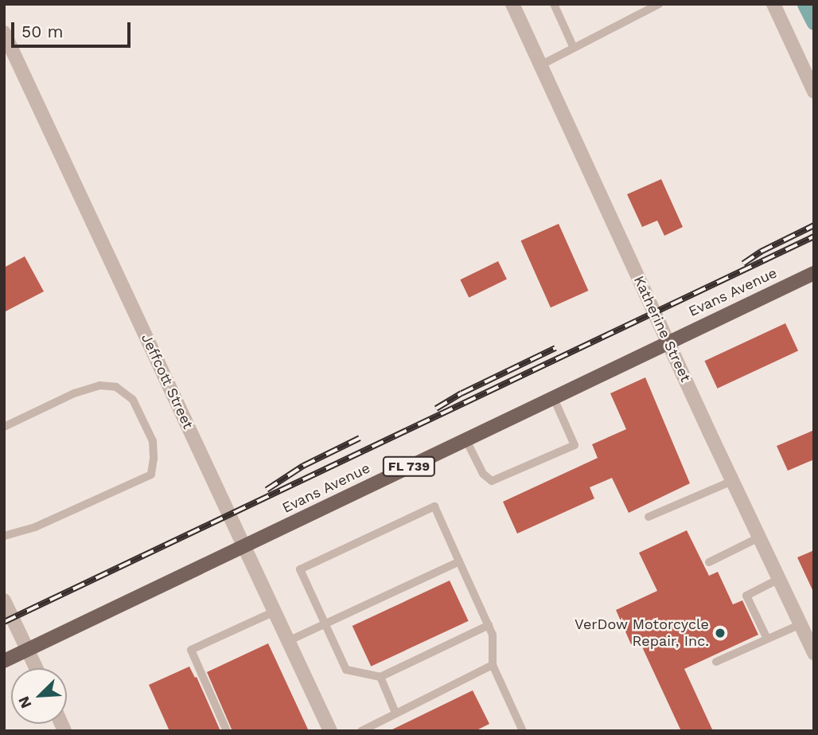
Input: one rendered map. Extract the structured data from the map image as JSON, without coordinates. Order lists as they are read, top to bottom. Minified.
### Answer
{"streets":{"main road":["Evans Avenue","FL 739"],"street":["Katherine Street","Jeffcott Street"]},"crossings":[["Evans Avenue","Katherine Street"],["Evans Avenue","Jeffcott Street"]],"places":["VerDow Motorcycle Repair, Inc."],"scale_bar":"50 m","north":"bottom left"}
